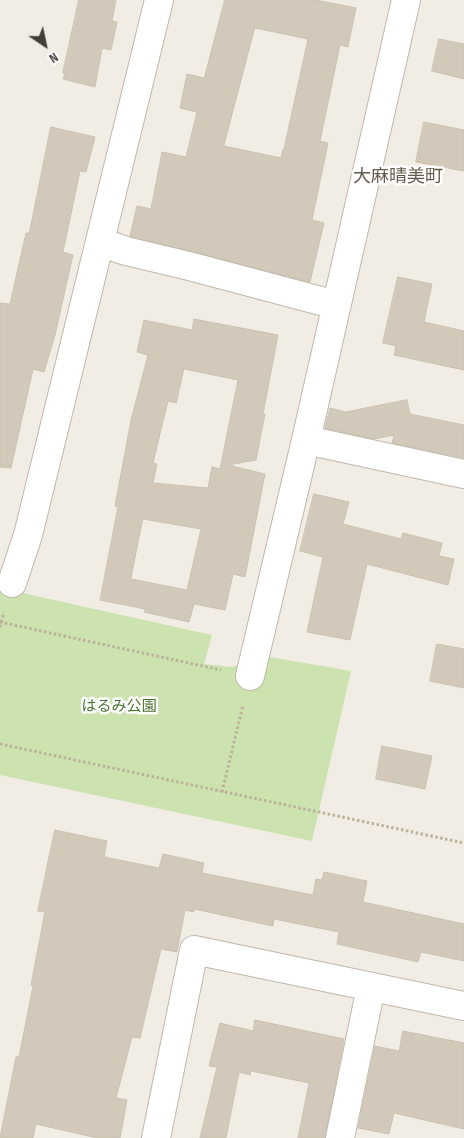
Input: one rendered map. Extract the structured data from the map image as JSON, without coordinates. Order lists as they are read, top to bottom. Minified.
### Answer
{"districts":["大麻晴美町"],"parks":["はるみ公園"],"north":"bottom right"}
